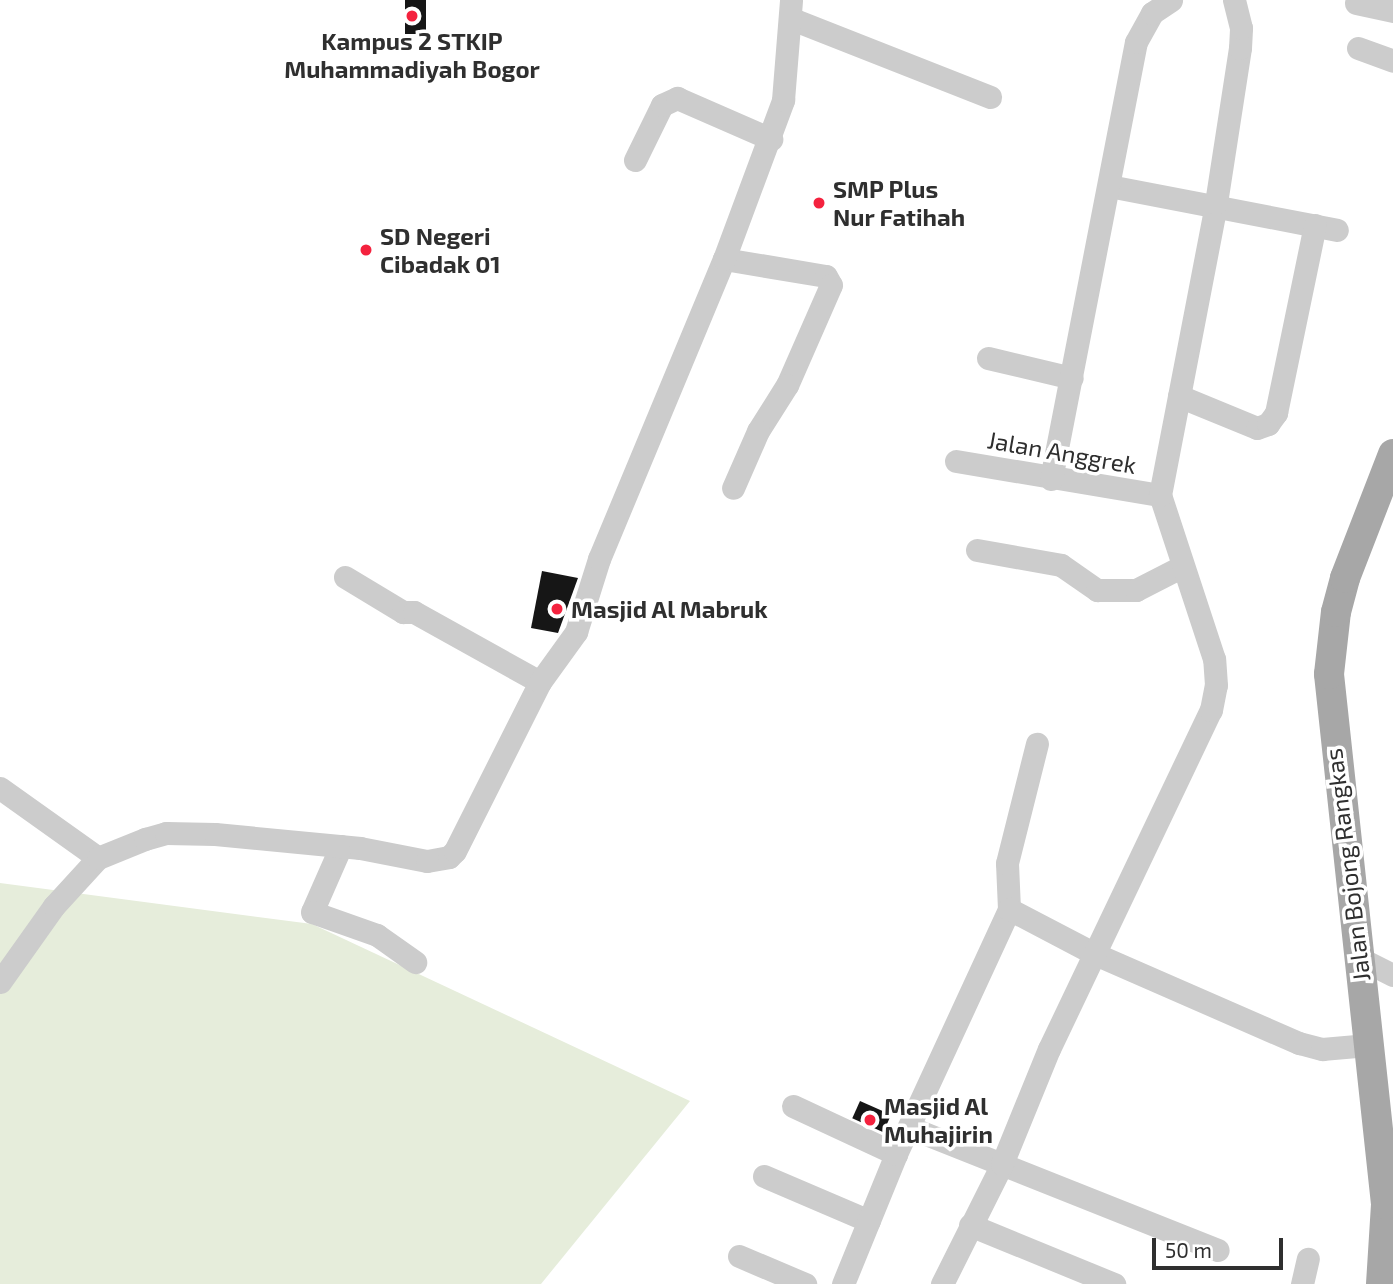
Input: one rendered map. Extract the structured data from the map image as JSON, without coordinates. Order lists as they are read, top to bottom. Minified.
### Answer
{"streets":{"main road":["Jalan Bojong Rangkas"],"street":["Jalan Anggrek"]},"places":["Kampus 2 STKIP Muhammadiyah Bogor","SMP Plus Nur Fatihah","SD Negeri Cibadak 01","Masjid Al Mabruk","Masjid Al Muhajirin"],"scale_bar":"50 m"}
